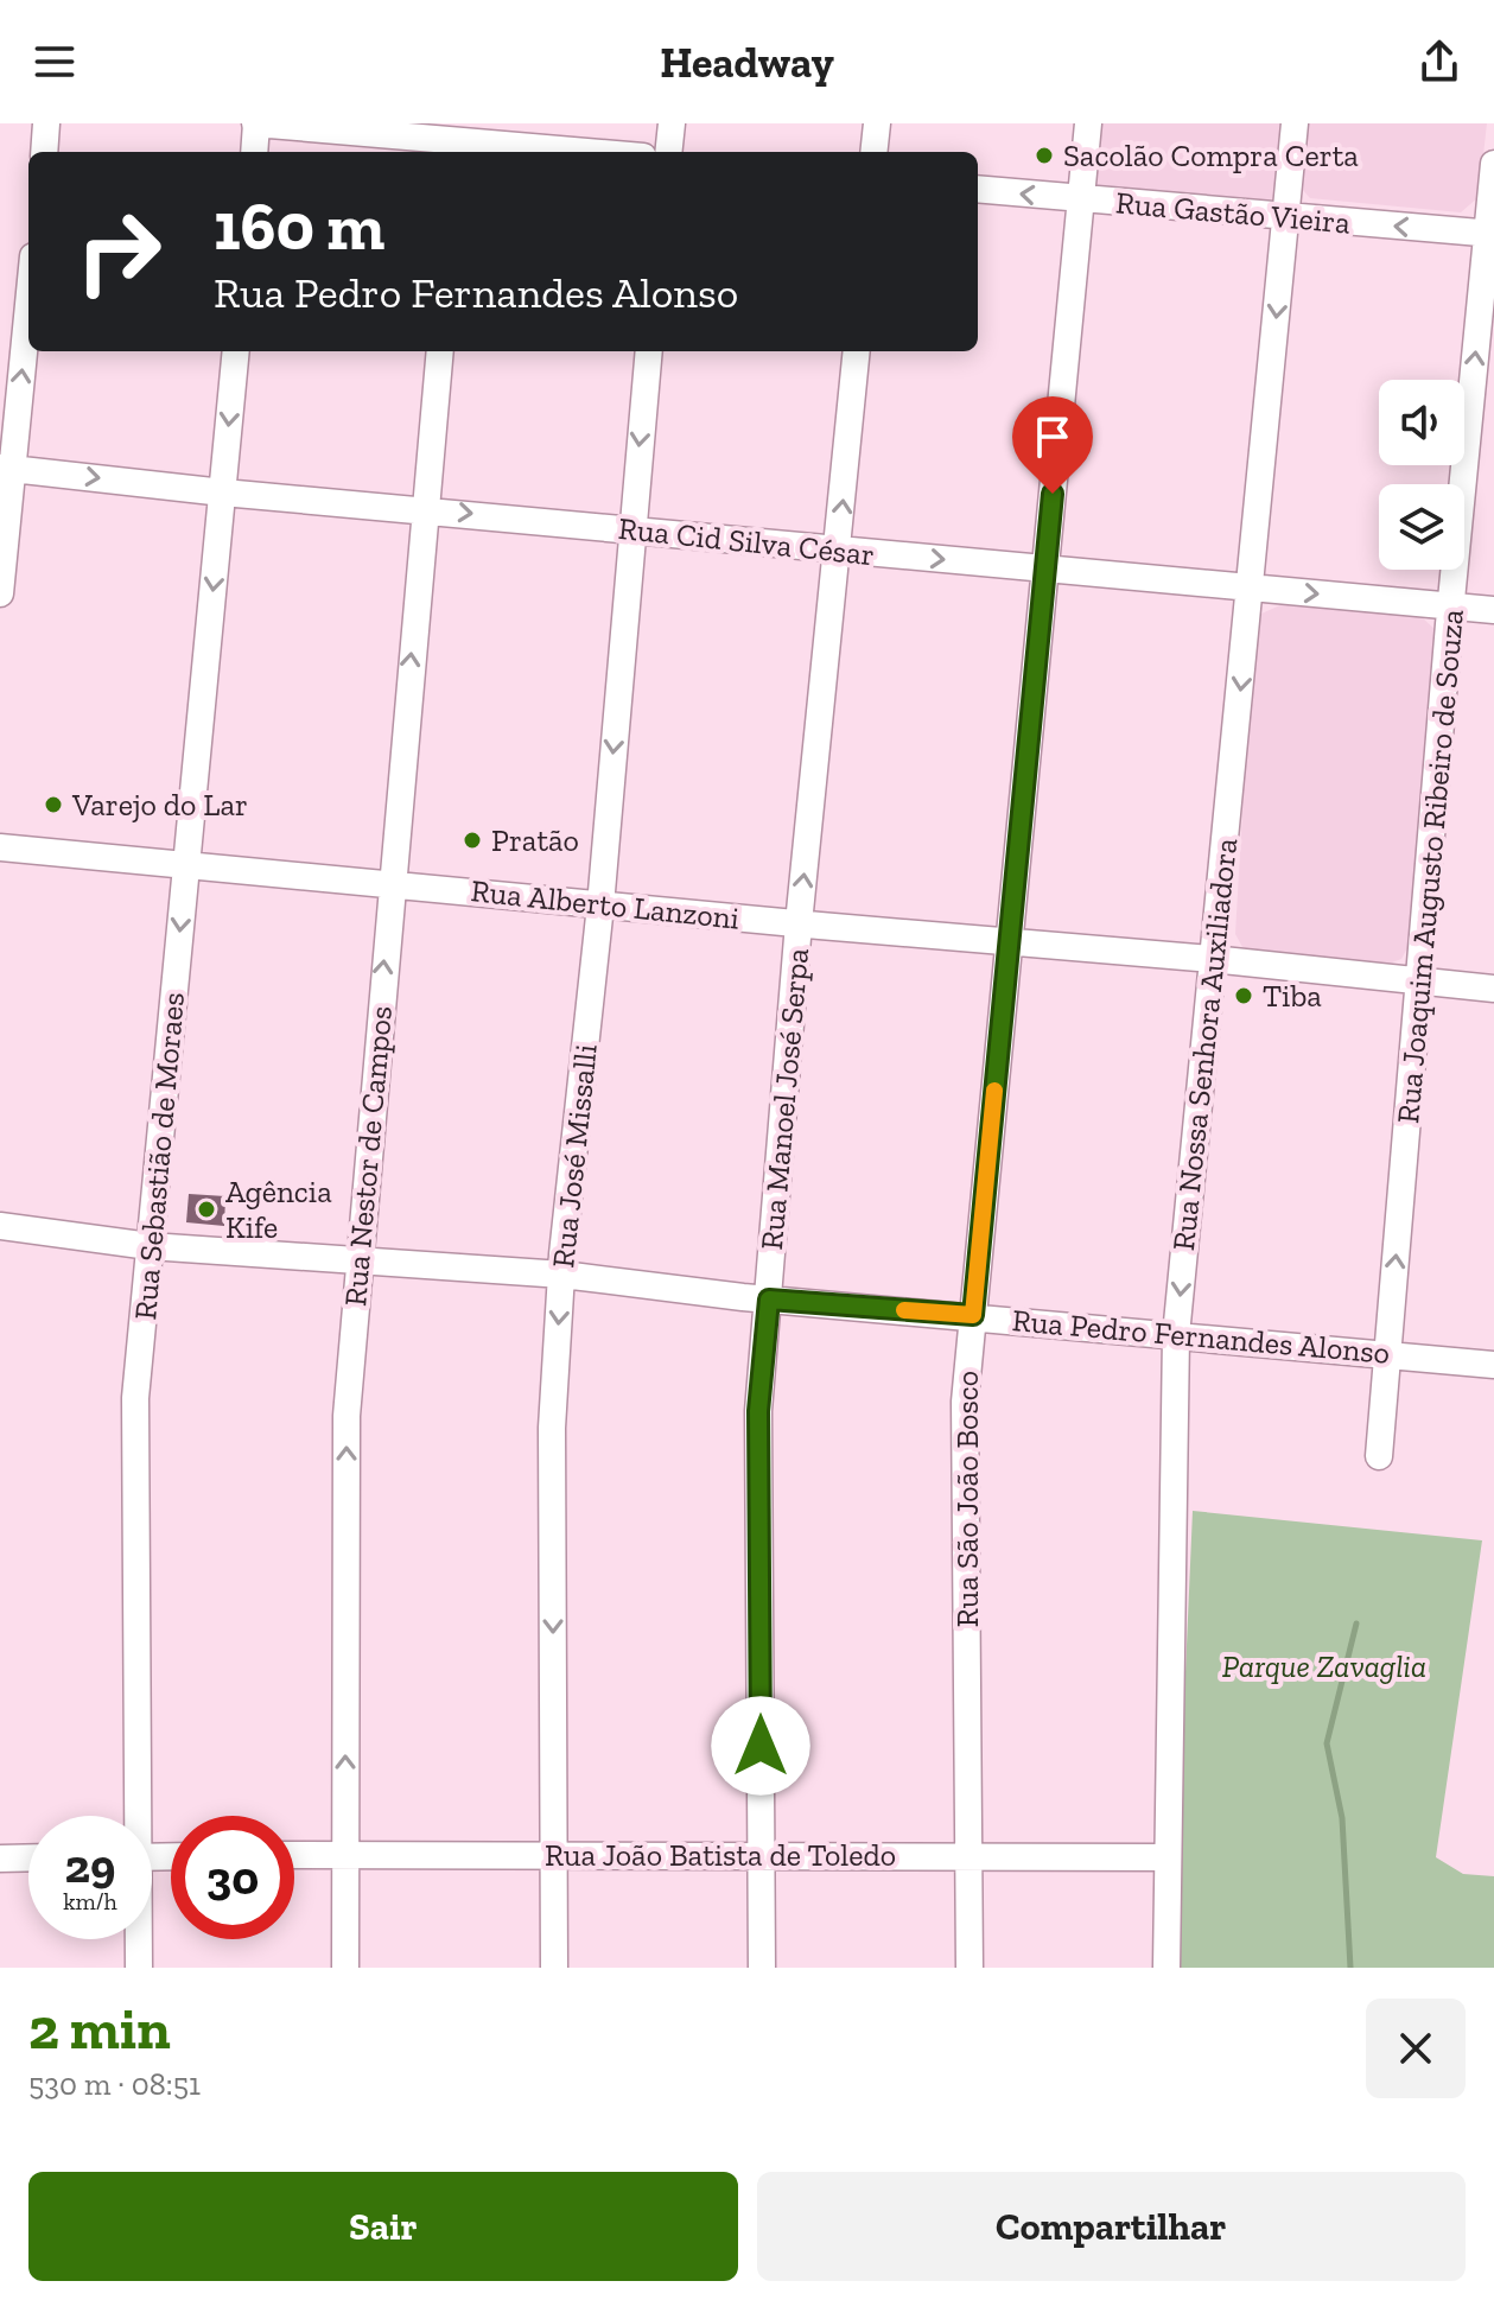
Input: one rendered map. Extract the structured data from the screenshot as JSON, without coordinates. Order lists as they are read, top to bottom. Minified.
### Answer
{"streets":{"street":["Rua Gastão Vieira","Rua Cid Silva César","Rua Joaquim Augusto Ribeiro de Souza","Rua Alberto Lanzoni","Rua Nossa Senhora Auxiliadora","Rua Manoel José Serpa","Rua Sebastião de Moraes","Rua Nestor de Campos","Rua José Missalli","Rua Pedro Fernandes Alonso","Rua São João Bosco","Rua João Batista de Toledo"]},"crossings":[["Rua Gastão Vieira","Rua Joaquim Augusto Ribeiro de Souza"],["Rua Gastão Vieira","Rua Nossa Senhora Auxiliadora"],["Rua Gastão Vieira","Rua São João Bosco"],["Rua Cid Silva César","Rua Joaquim Augusto Ribeiro de Souza"],["Rua Cid Silva César","Rua Nossa Senhora Auxiliadora"],["Rua Cid Silva César","Rua Manoel José Serpa"],["Rua Cid Silva César","Rua Sebastião de Moraes"],["Rua Cid Silva César","Rua Nestor de Campos"],["Rua Cid Silva César","Rua José Missalli"],["Rua Cid Silva César","Rua São João Bosco"],["Rua Joaquim Augusto Ribeiro de Souza","Rua Alberto Lanzoni"],["Rua Joaquim Augusto Ribeiro de Souza","Rua Pedro Fernandes Alonso"],["Rua Alberto Lanzoni","Rua Nossa Senhora Auxiliadora"],["Rua Alberto Lanzoni","Rua Manoel José Serpa"],["Rua Alberto Lanzoni","Rua Sebastião de Moraes"],["Rua Alberto Lanzoni","Rua Nestor de Campos"],["Rua Alberto Lanzoni","Rua José Missalli"],["Rua Alberto Lanzoni","Rua São João Bosco"],["Rua Nossa Senhora Auxiliadora","Rua Pedro Fernandes Alonso"],["Rua Nossa Senhora Auxiliadora","Rua João Batista de Toledo"],["Rua Manoel José Serpa","Rua Pedro Fernandes Alonso"],["Rua Manoel José Serpa","Rua João Batista de Toledo"],["Rua Sebastião de Moraes","Rua Pedro Fernandes Alonso"],["Rua Nestor de Campos","Rua Pedro Fernandes Alonso"],["Rua Nestor de Campos","Rua João Batista de Toledo"],["Rua José Missalli","Rua Pedro Fernandes Alonso"],["Rua José Missalli","Rua João Batista de Toledo"],["Rua Pedro Fernandes Alonso","Rua São João Bosco"],["Rua São João Bosco","Rua João Batista de Toledo"]],"one_way":["Rua Gastão Vieira","Rua Cid Silva César","Rua Joaquim Augusto Ribeiro de Souza","Rua Nossa Senhora Auxiliadora","Rua Manoel José Serpa","Rua Sebastião de Moraes","Rua Nestor de Campos","Rua José Missalli"],"parks":["Parque Zavaglia"],"places":["Sacolão Compra Certa","Varejo do Lar","Pratão","Tiba","Agência Kife"],"page":{"header":"Headway","turn":["160 m","Rua Pedro Fernandes Alonso"],"speed":"29 km/h","limit":"30","heading":["2 min","530 m · 08:51"],"buttons":["Sair","Compartilhar"]}}
